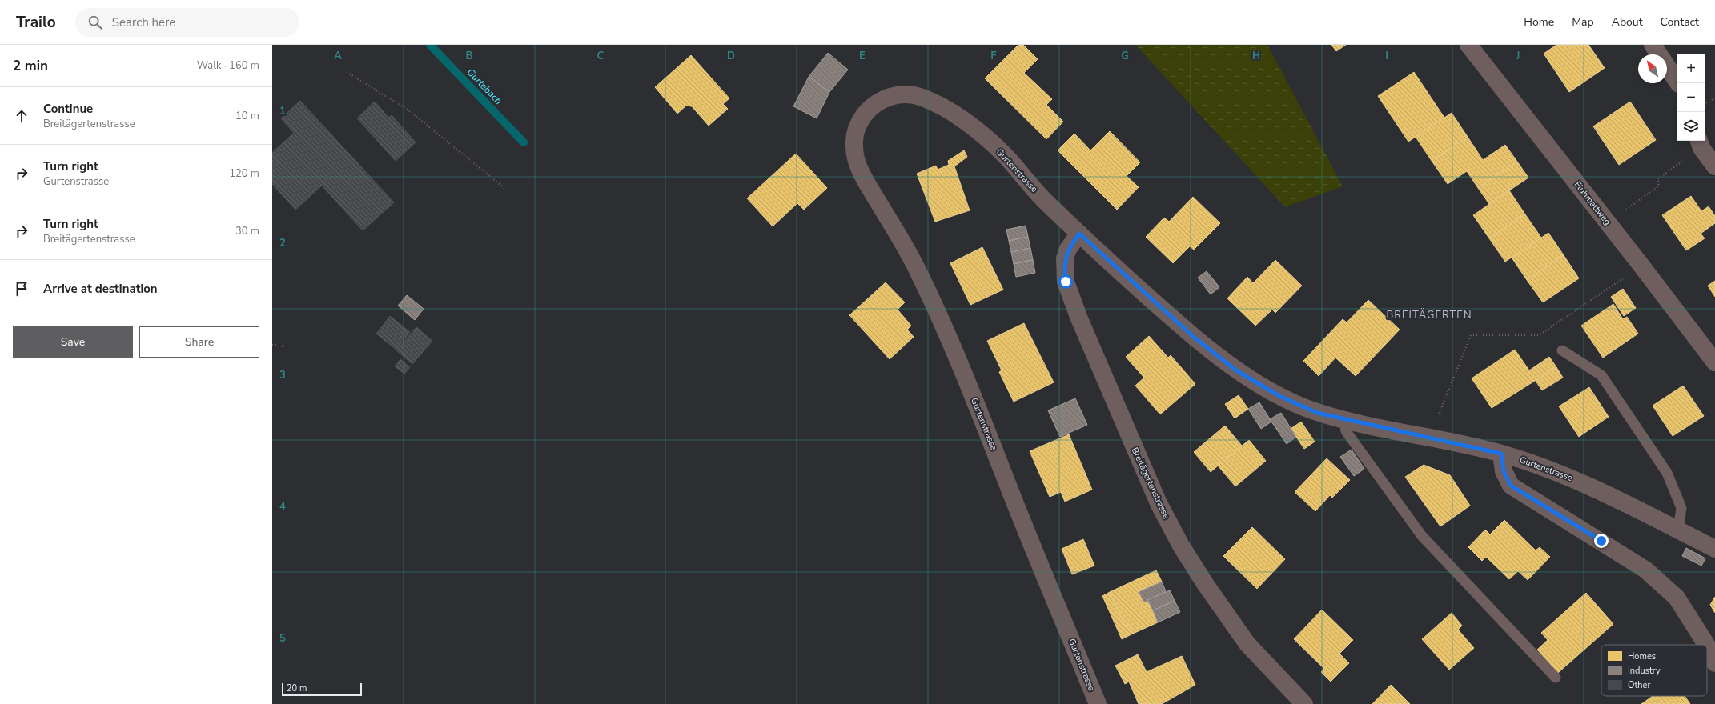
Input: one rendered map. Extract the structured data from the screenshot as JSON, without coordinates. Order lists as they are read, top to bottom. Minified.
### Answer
{"streets":{"street":["Gurtenstrasse","Fluhmattweg","Breitägertenstrasse"]},"crossings":[["Gurtenstrasse","Breitägertenstrasse"]],"districts":["BREITÄGERTEN"],"water":["Gurtebach"],"legend":["Homes","Industry","Other"],"scale_bar":"20 m","north":"top left","page":{"header":"Trailo","search":"Search here","nav":["Home","Map","About","Contact"],"heading":["2 min","Walk · 160 m"],"map_buttons":["+","−"],"list":[["Continue","Breitägertenstrasse","10 m"],["Turn right","Gurtenstrasse","120 m"],["Turn right","Breitägertenstrasse","30 m"],"Arrive at destination"],"buttons":["Save","Share"],"scale":"20 m"},"grid":{"columns":["A","B","C","D","E","F","G","H","I","J"],"rows":["1","2","3","4","5"]}}
